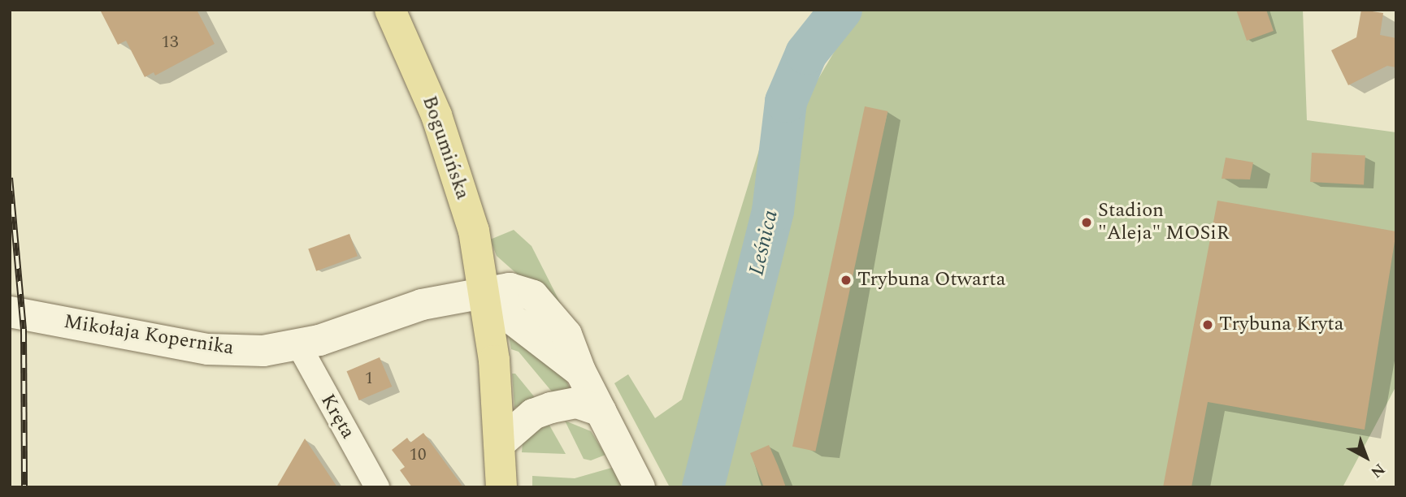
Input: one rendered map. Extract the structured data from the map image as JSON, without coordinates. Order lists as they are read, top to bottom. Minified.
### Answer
{"streets":{"main road":["Bogumińska"],"street":["Mikołaja Kopernika","Kręta"]},"crossings":[["Bogumińska","Mikołaja Kopernika"],["Mikołaja Kopernika","Kręta"]],"water":["Leśnica"],"places":["Stadion \"Aleja\" MOSiR","Trybuna Otwarta","Trybuna Kryta"],"house_numbers":["13","1","10"],"north":"bottom right"}
